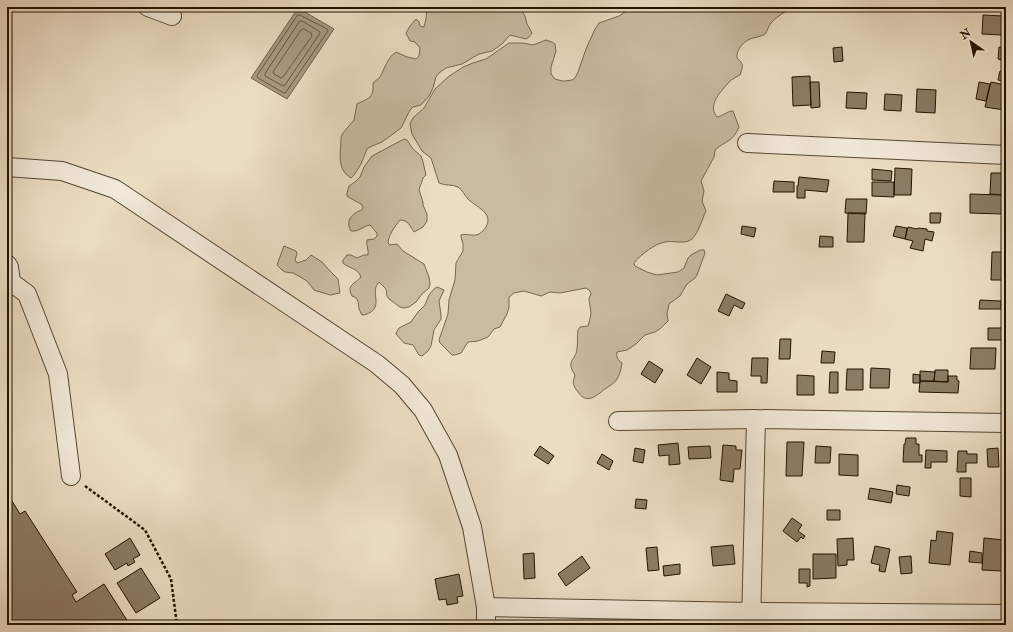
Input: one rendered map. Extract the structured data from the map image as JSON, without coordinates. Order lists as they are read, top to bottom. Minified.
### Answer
{"north":"top left"}
